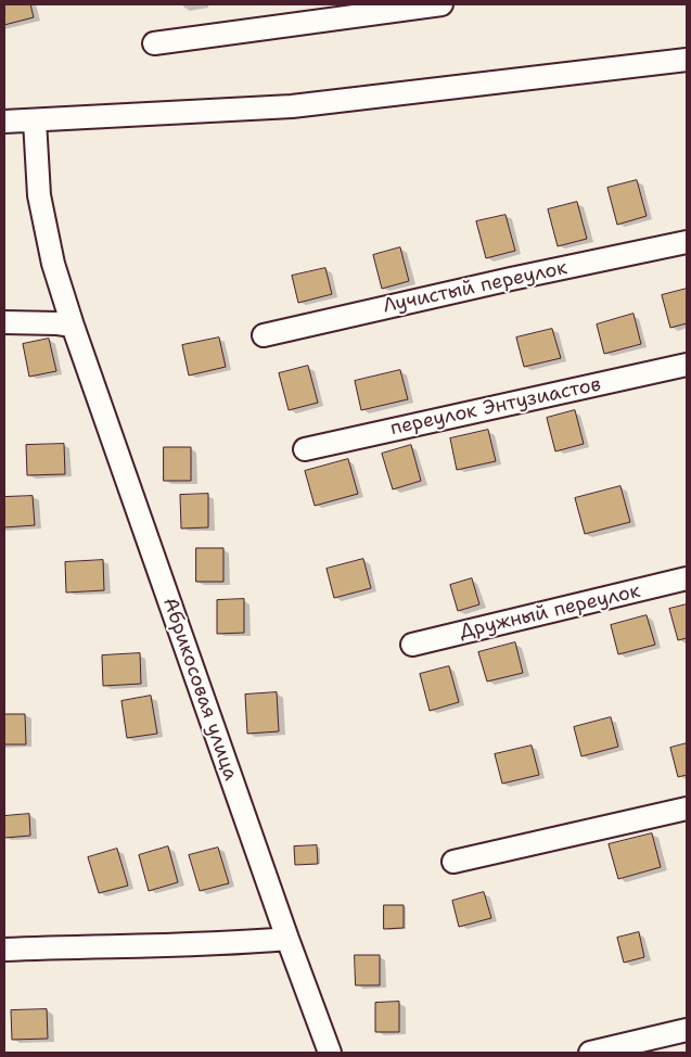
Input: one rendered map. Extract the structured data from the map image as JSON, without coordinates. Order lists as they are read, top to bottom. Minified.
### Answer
{"streets":{"street":["Лучистый переулок","переулок Энтузиастов","Дружный переулок","Абрикосовая улица"]}}
